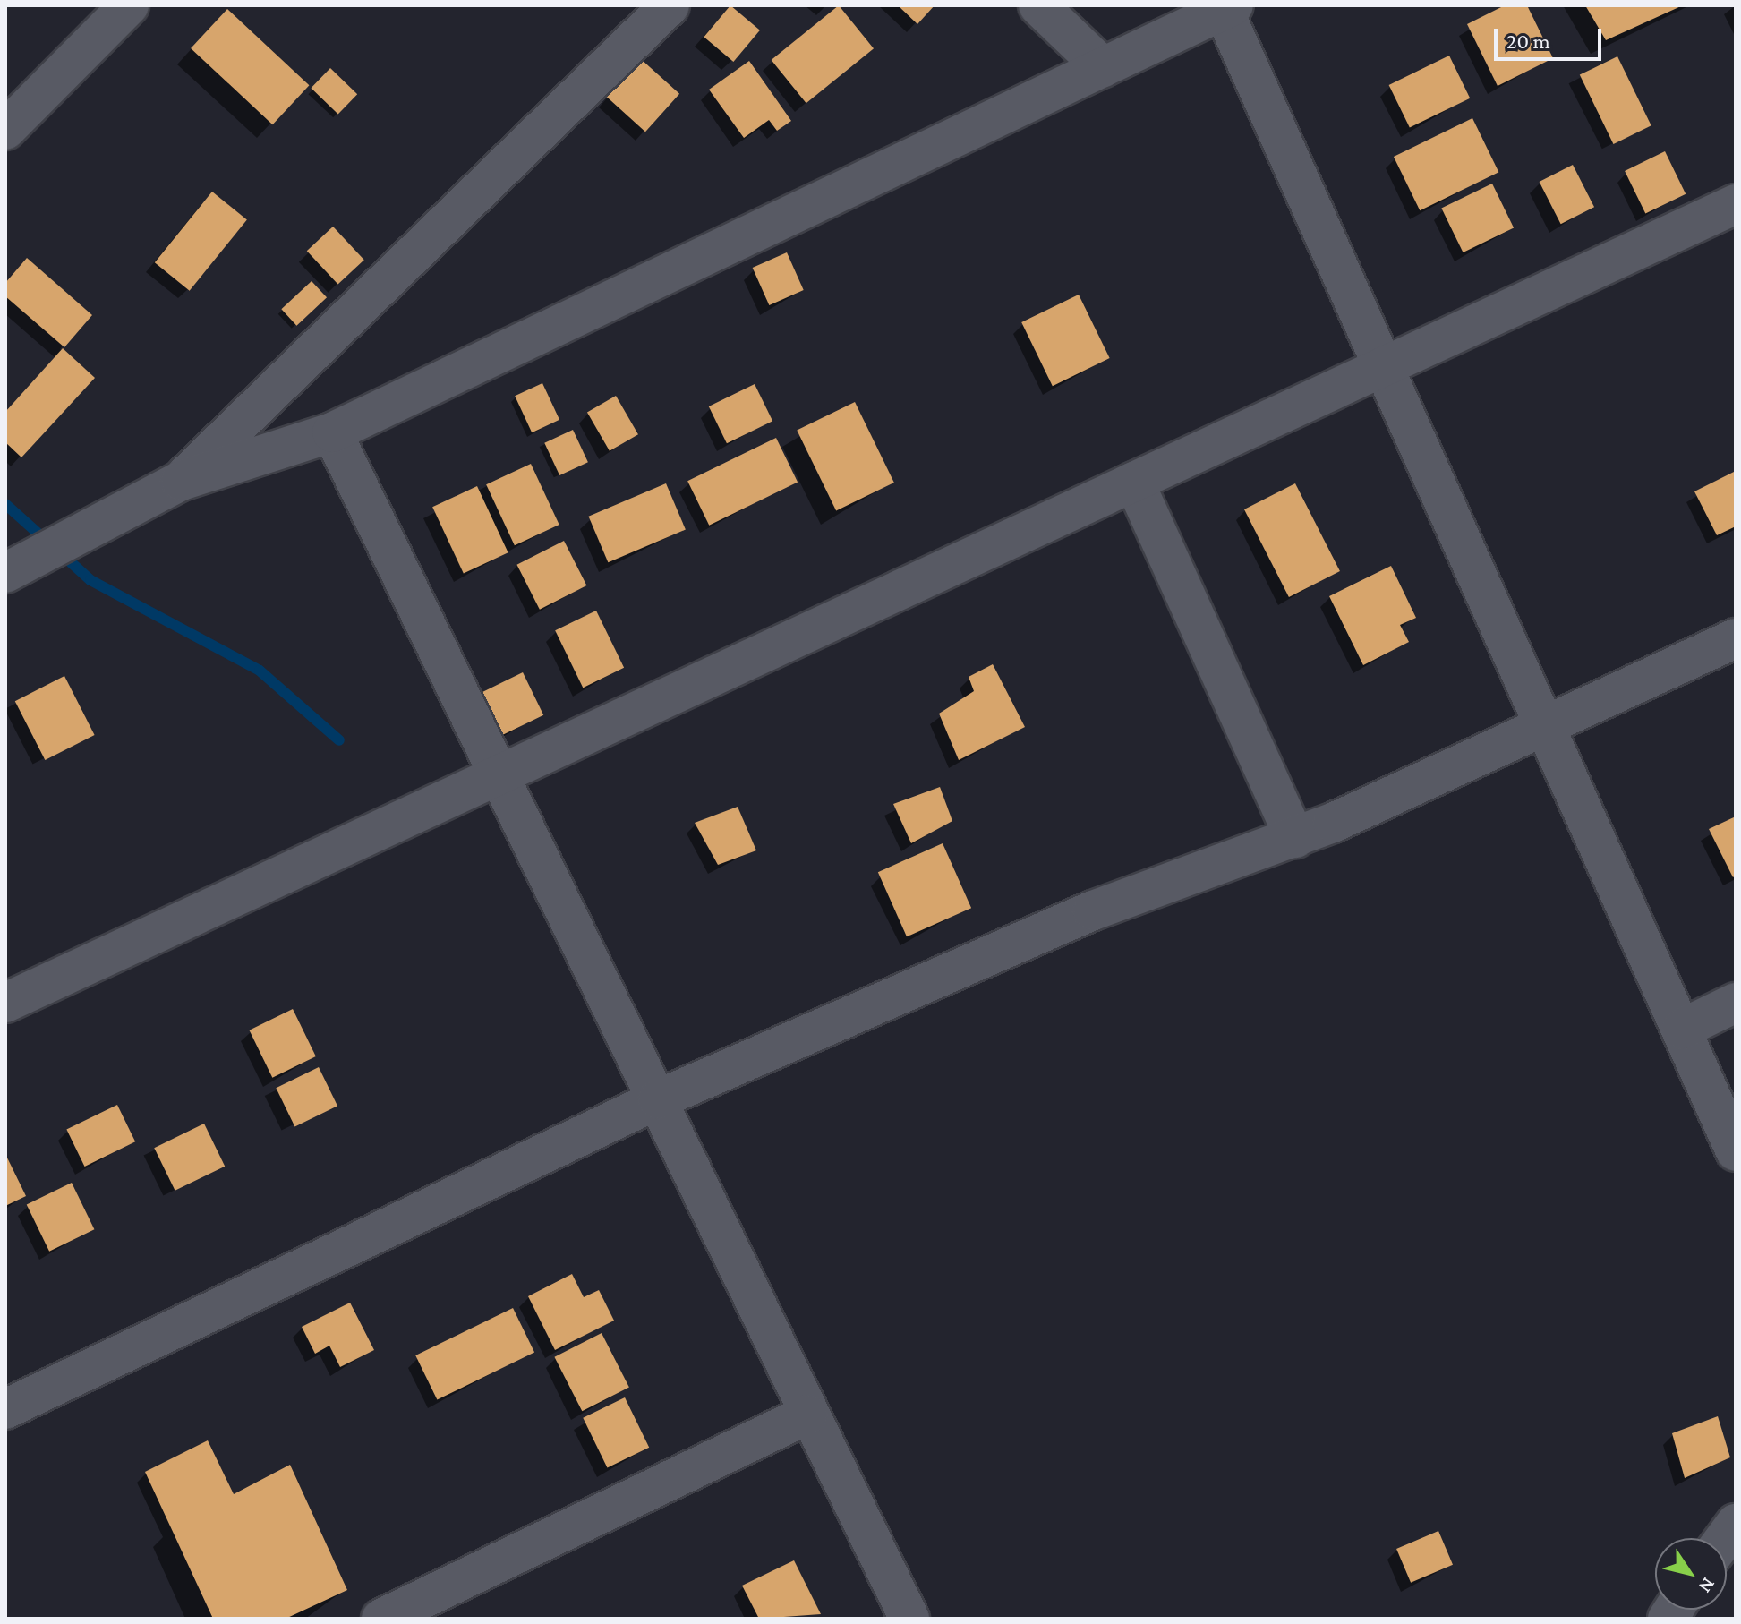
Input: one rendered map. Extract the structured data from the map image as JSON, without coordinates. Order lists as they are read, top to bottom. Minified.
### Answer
{"scale_bar":"20 m","north":"bottom right"}
